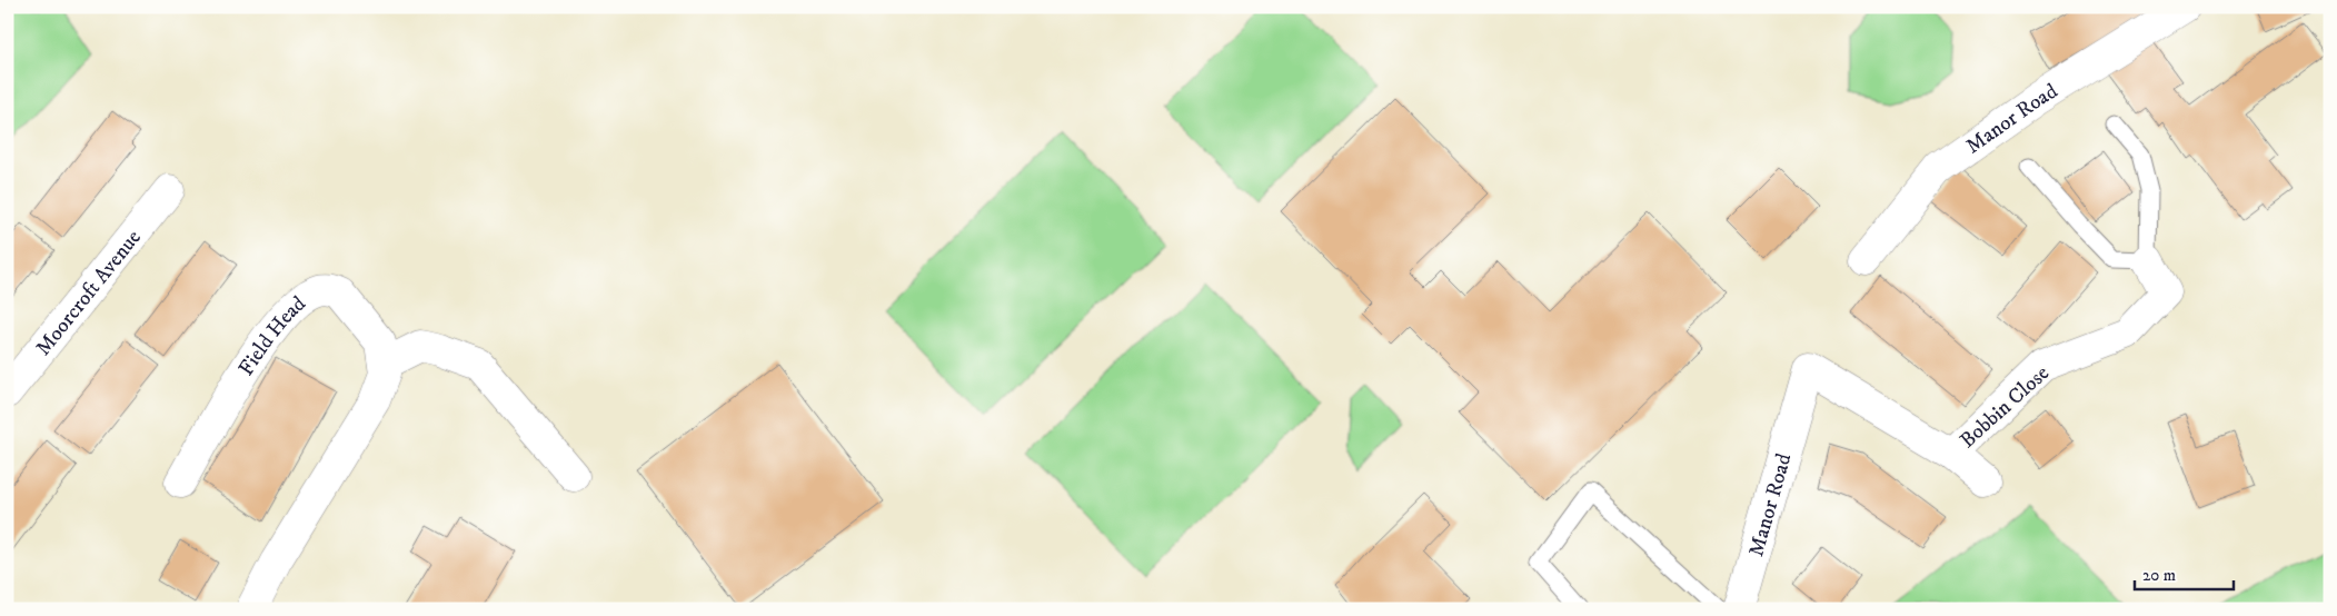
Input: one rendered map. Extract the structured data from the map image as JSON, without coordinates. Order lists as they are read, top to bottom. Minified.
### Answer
{"streets":{"street":["Manor Road","Moorcroft Avenue","Field Head","Bobbin Close"]},"crossings":[["Manor Road","Bobbin Close"]],"scale_bar":"20 m"}
